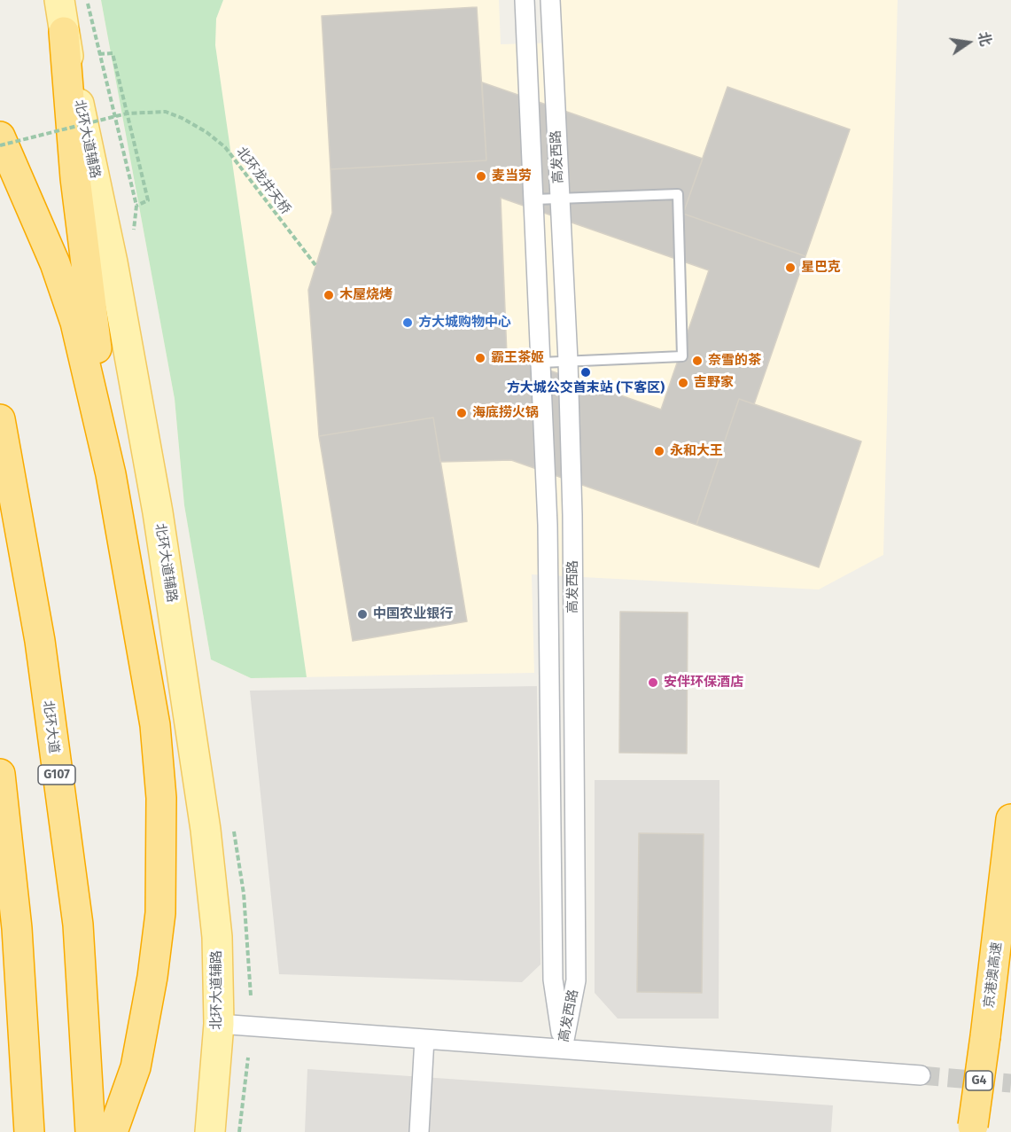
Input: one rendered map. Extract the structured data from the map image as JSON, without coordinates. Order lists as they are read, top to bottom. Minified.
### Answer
{"streets":{"highway":["北环大道","G107","京港澳高速","G4"],"main road":["北环大道辅路"],"street":["高发西路"],"path":["北环龙井天桥"]},"places":["麦当劳","星巴克","木屋烧烤","方大城购物中心","霸王茶姬","奈雪的茶","方大城公交首末站 (下客区)","吉野家","海底捞火锅","永和大王","中国农业银行","安伴环保酒店"],"north":"right"}
